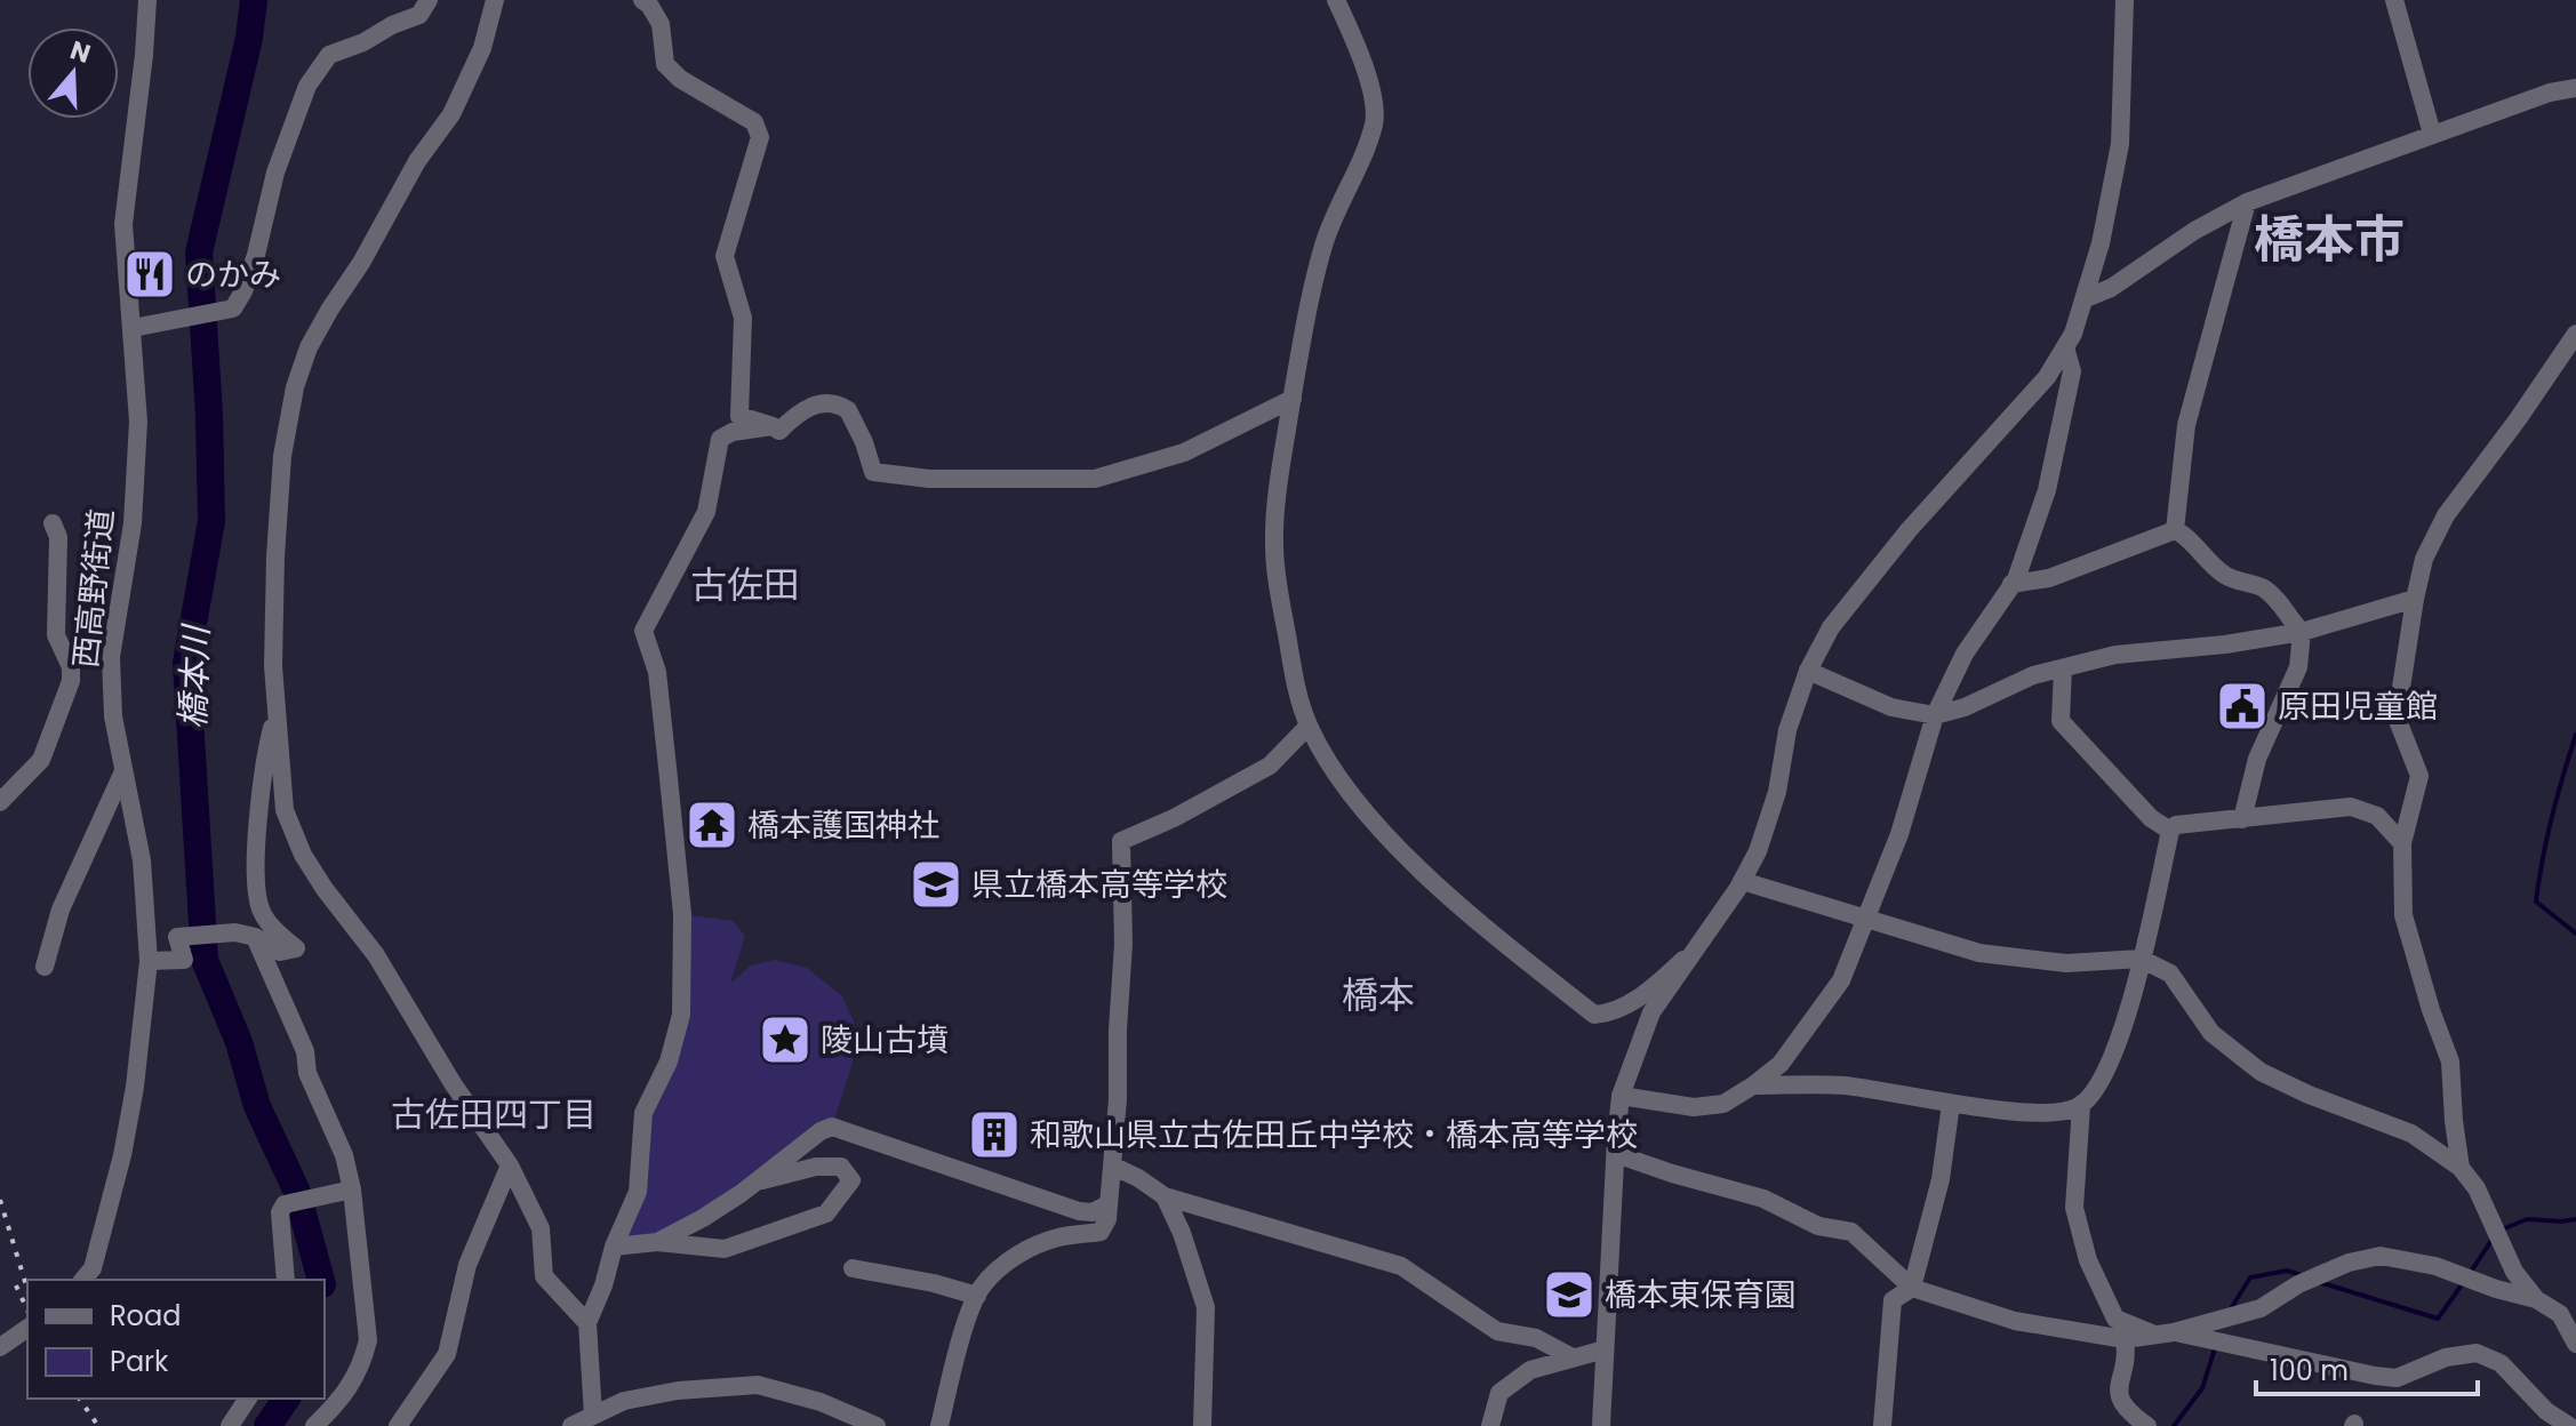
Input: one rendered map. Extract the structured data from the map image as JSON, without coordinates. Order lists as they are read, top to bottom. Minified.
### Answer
{"streets":{"street":["西高野街道"]},"districts":["橋本市","古佐田","橋本","古佐田四丁目"],"water":["橋本川"],"places":{"restaurant":["のかみ"],"public building":["原田児童館"],"temple":["橋本護国神社"],"school or university":["県立橋本高等学校","橋本東保育園"],"place":["陵山古墳"],"building":["和歌山県立古佐田丘中学校・橋本高等学校"]},"legend":["Road","Park"],"scale_bar":"100 m","north":"top"}
